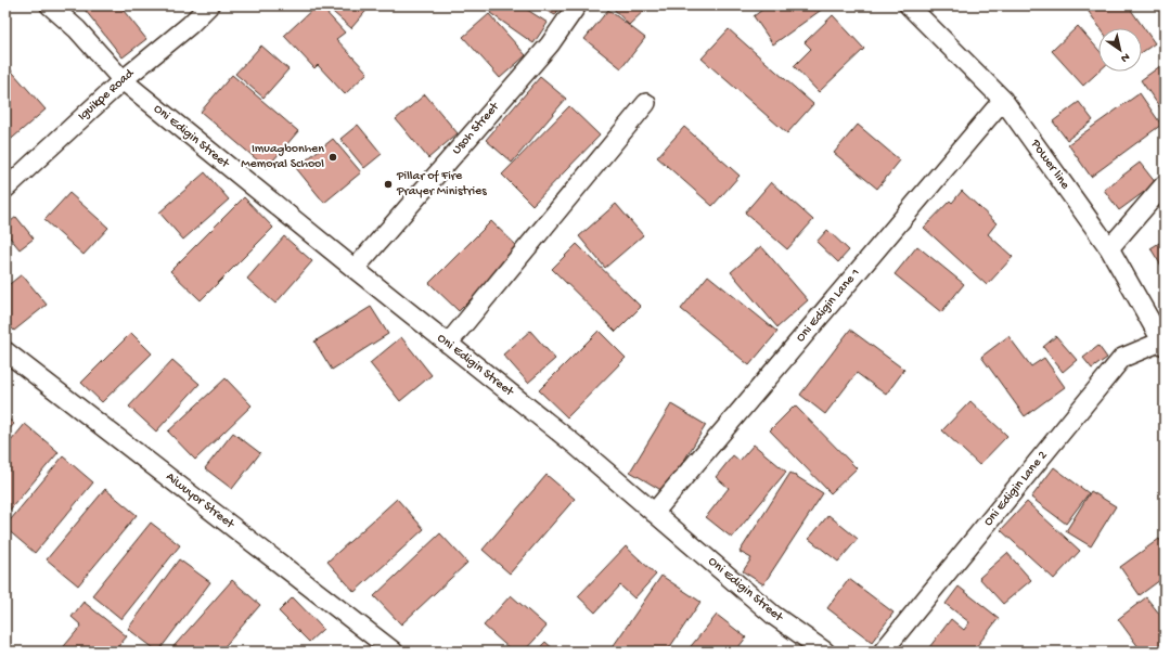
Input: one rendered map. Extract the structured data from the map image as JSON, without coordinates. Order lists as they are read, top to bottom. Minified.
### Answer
{"streets":{"street":["Iguikpe Road","Usoh Street","Oni Edigin Street","Power line","Oni Edigin Lane 1","Oni Edigin Lane 2","Aiwuyor Street"]},"crossings":[["Iguikpe Road","Oni Edigin Street"],["Usoh Street","Oni Edigin Street"],["Oni Edigin Street","Oni Edigin Lane 1"],["Power line","Oni Edigin Lane 1"],["Power line","Oni Edigin Lane 2"]],"places":["Imuagbonhen Memoral School","Pillar of Fire Prayer Ministries"],"north":"bottom right"}
